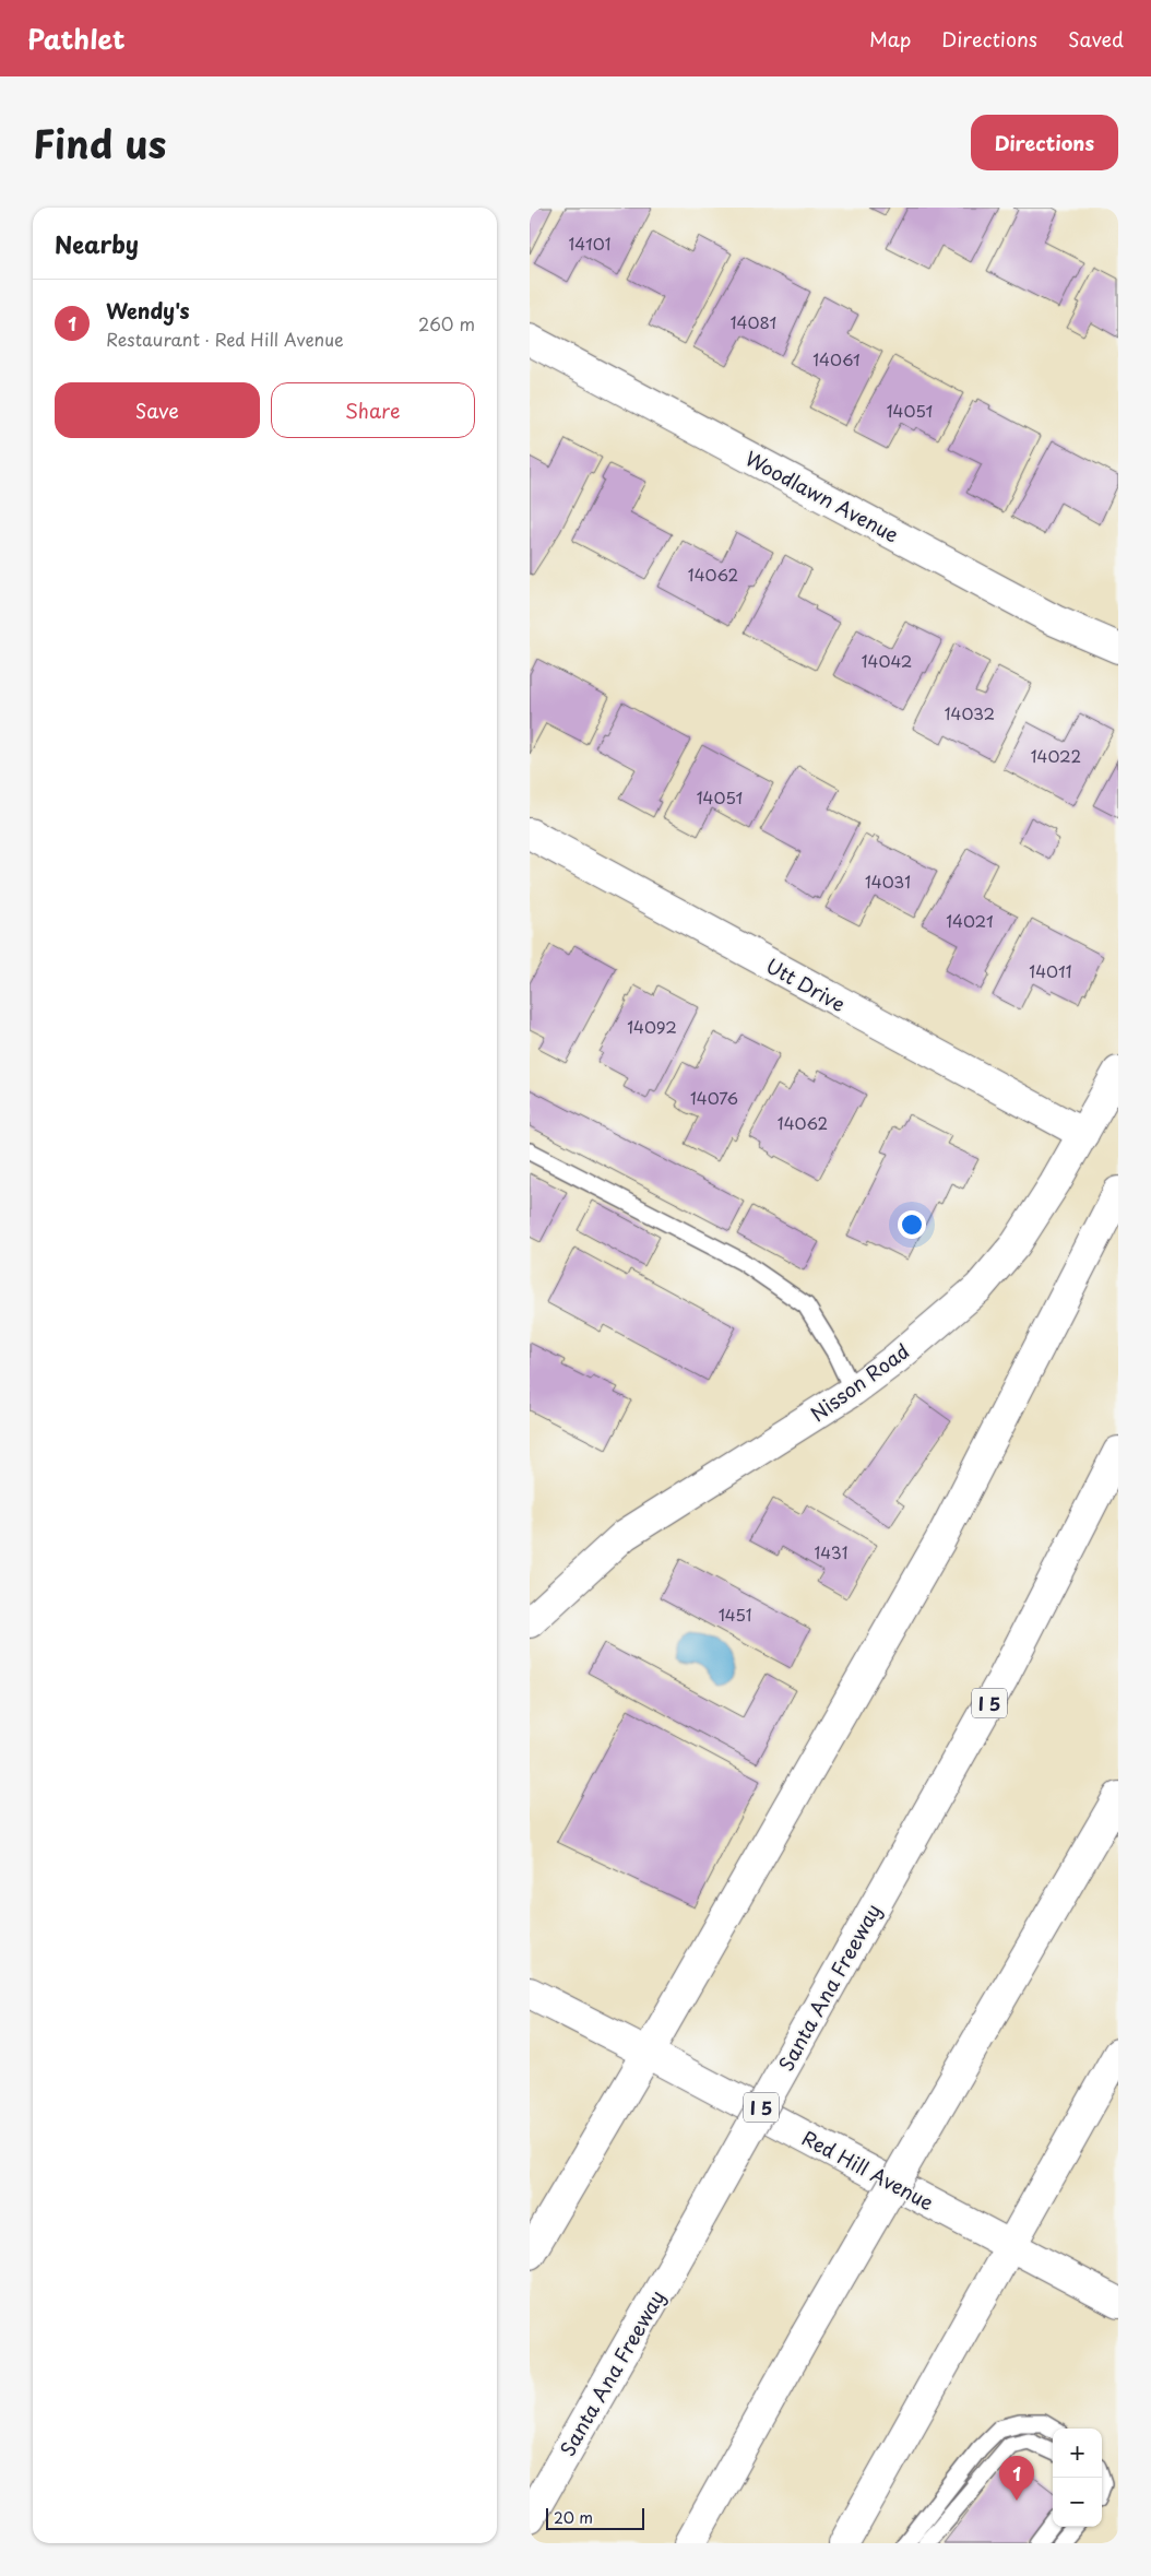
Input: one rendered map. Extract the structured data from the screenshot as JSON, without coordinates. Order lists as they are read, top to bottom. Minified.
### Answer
{"streets":{"main road":["Woodlawn Avenue","Utt Drive","Nisson Road","I 5","Santa Ana Freeway","Red Hill Avenue"]},"crossings":[["Utt Drive","Nisson Road"]],"house_numbers":["14101","14081","14061","14051","14062","14042","14032","14022","14051","14031","14021","14011","14092","14076","14062","1431","1451"],"scale_bar":"20 m","page":{"header":"Pathlet","nav":["Map","Directions","Saved"],"title":"Find us","buttons":["Directions",["Save","Share"]],"heading":"Nearby","list":[{"mark":"1","name":"Wendy's","note":"Restaurant · Red Hill Avenue","value":"260 m"}],"map_buttons":["+","−"],"pins":"1","scale":"20 m"}}
